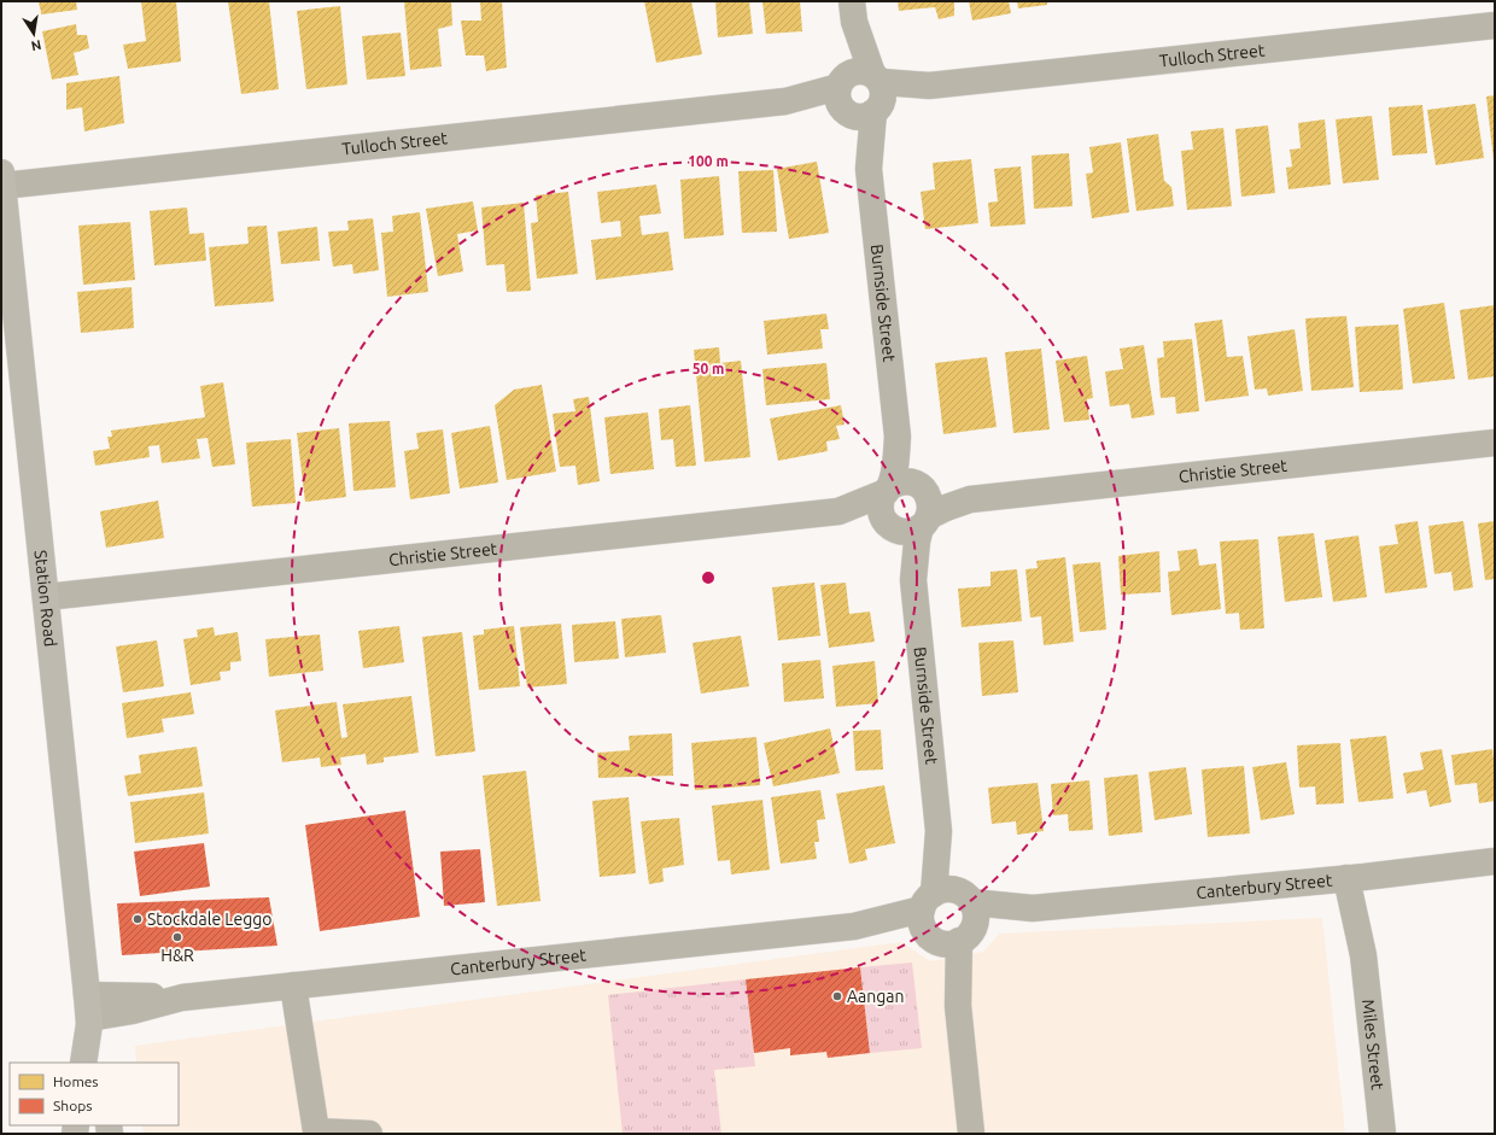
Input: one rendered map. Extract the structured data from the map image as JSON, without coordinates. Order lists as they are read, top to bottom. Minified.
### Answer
{"streets":{"main road":["Station Road"],"street":["Tulloch Street","Burnside Street","Christie Street","Canterbury Street","Miles Street"]},"crossings":[["Tulloch Street","Burnside Street"],["Tulloch Street","Station Road"],["Burnside Street","Christie Street"],["Burnside Street","Canterbury Street"],["Christie Street","Station Road"],["Station Road","Canterbury Street"],["Canterbury Street","Miles Street"]],"places":["Stockdale Leggo","H&R","Aangan"],"legend":["Homes","Shops"],"north":"bottom","rings":["100 m","50 m"]}
